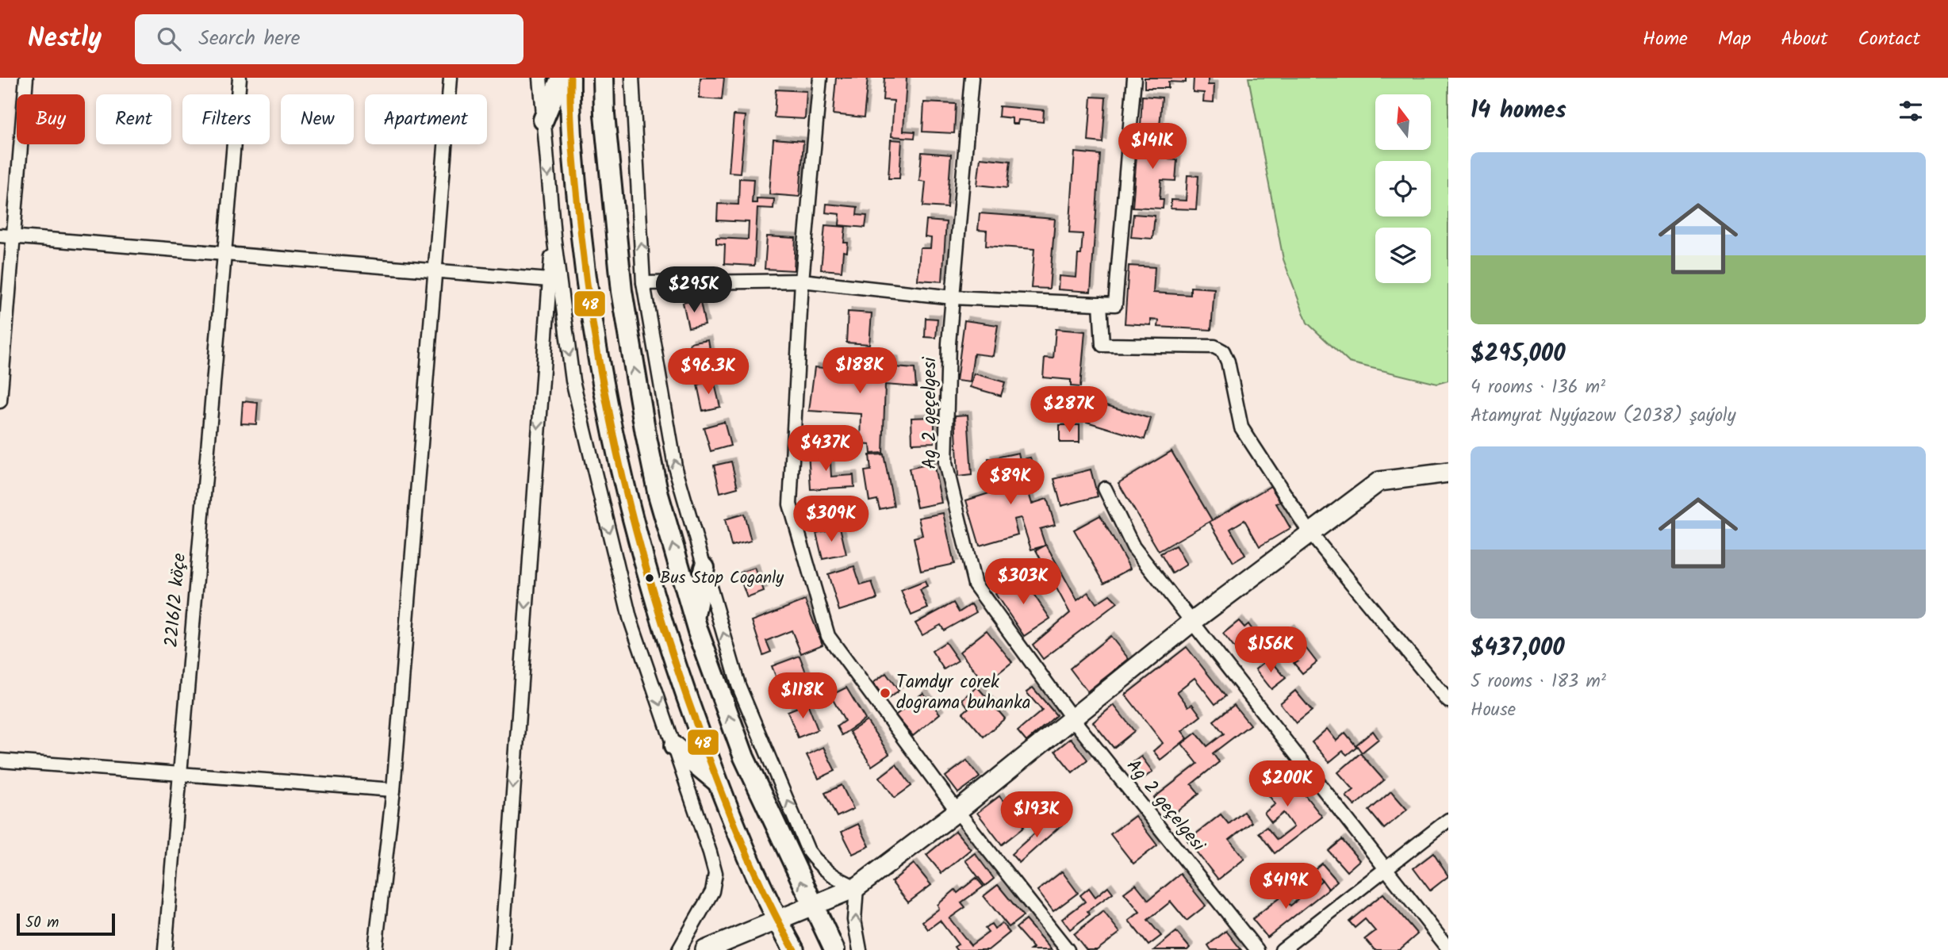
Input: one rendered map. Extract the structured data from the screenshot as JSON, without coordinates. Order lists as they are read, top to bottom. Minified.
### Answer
{"streets":{"street":["Ag 2 geçelgesi","2216/2 köçe"]},"places":["Bus Stop Coganly","Tamdyr corek dograma buhanka"],"lines":["transit line 48"],"scale_bar":"50 m","north":"top","page":{"header":"Nestly","search":"Search here","nav":["Home","Map","About","Contact"],"heading":"14 homes","chip":["Buy","Rent","Filters","New","Apartment"],"price":["$141K","$295K","$188K","$96.3K","$287K","$437K","$89K","$309K","$303K","$156K","$118K","$200K","$193K","$419K"],"list":[{"name":"$295,000","note":"4 rooms · 136 m² · Atamyrat Nyýazow (2038) şaýoly"},{"name":"$437,000","note":"5 rooms · 183 m² · House"}],"scale":"50 m"}}
